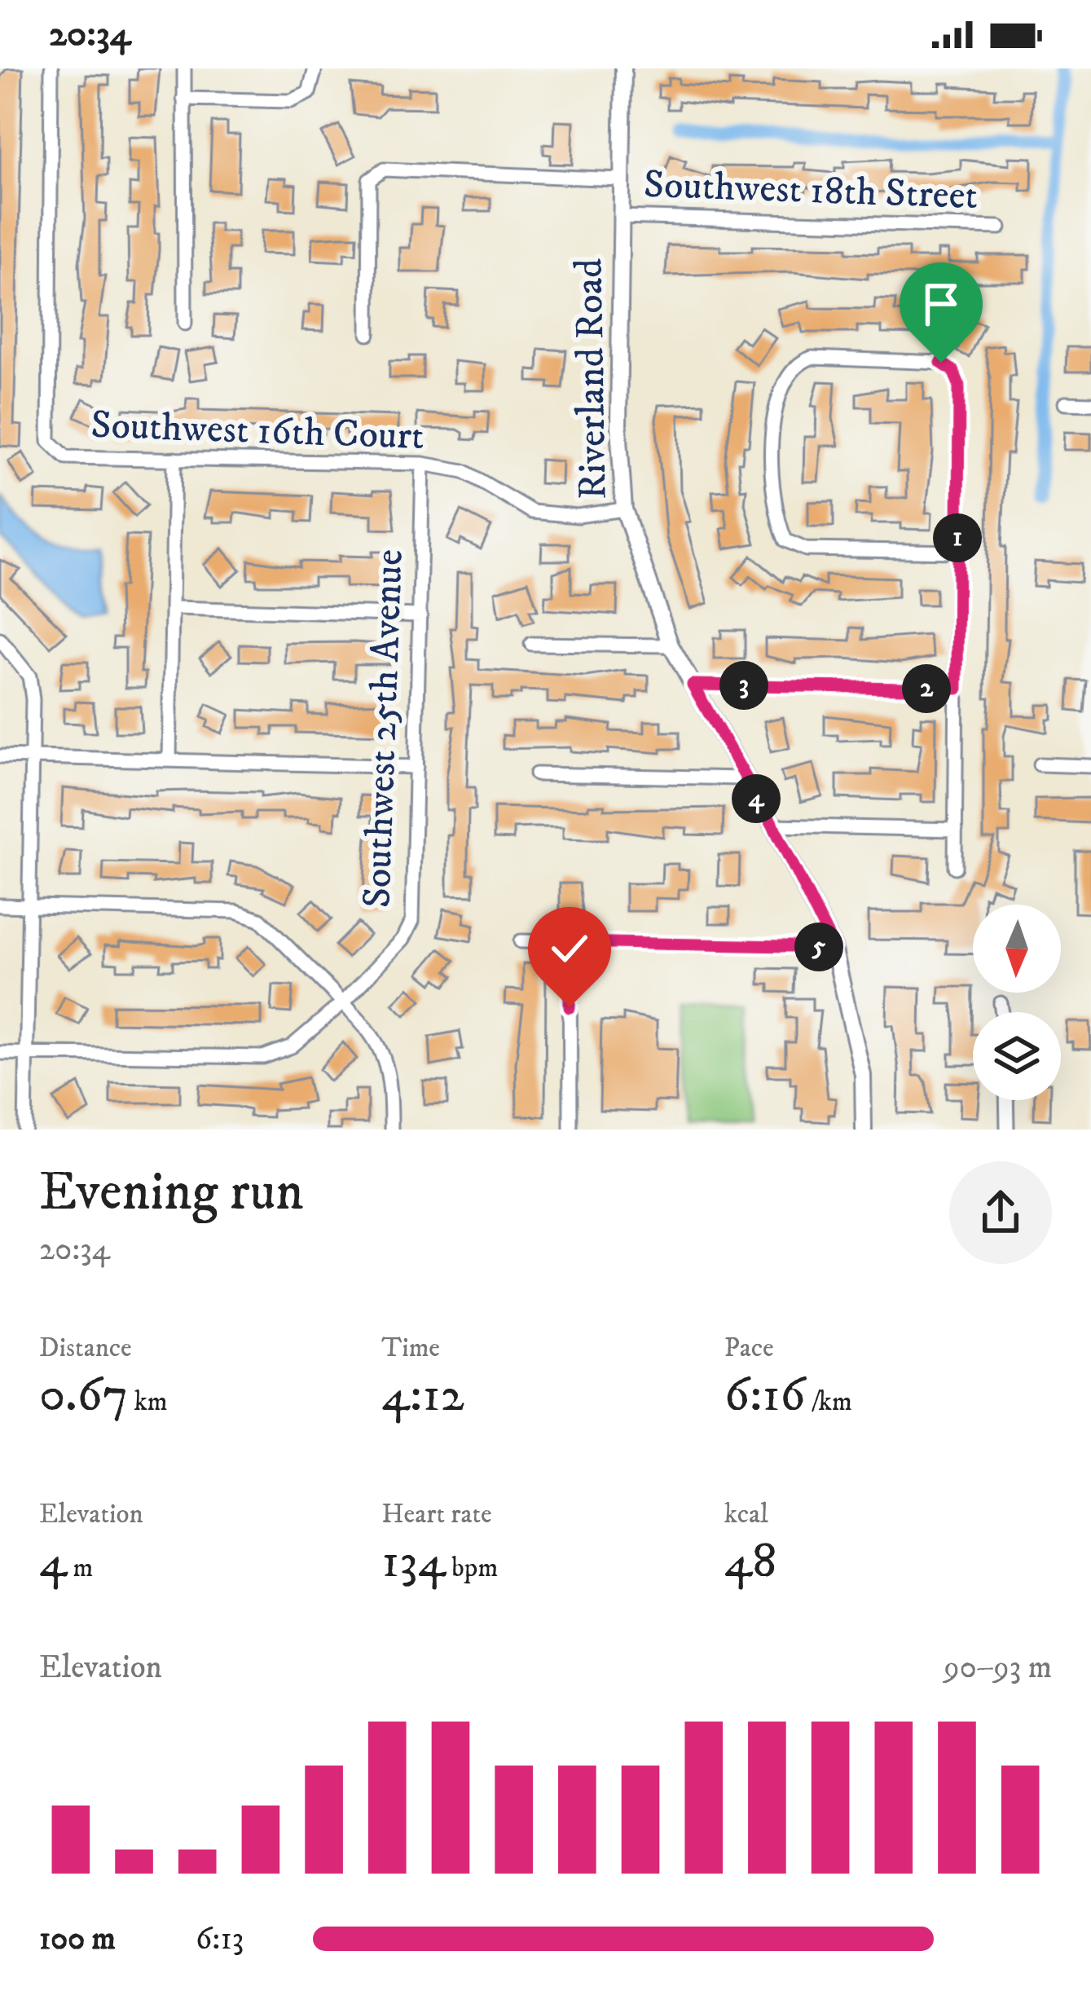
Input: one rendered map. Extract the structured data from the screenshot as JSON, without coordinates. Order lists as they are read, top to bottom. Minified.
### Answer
{"streets":{"street":["Southwest 18th Street","Riverland Road","Southwest 16th Court","Southwest 25th Avenue"]},"crossings":[["Southwest 18th Street","Riverland Road"],["Riverland Road","Southwest 16th Court"],["Southwest 16th Court","Southwest 25th Avenue"]],"north":"bottom","page":{"status":"20:34","pins":["1","3","2","4","5"],"heading":["Evening run","20:34"],"stats":[["Distance","0.67 km"],["Time","4:12"],["Pace","6:16 /km"],["Elevation","4 m"],["Heart rate","134 bpm"],["kcal","48"]],"chart":["Elevation","90–93 m"],"list":[{"name":"100 m","note":"6:13"}]}}
